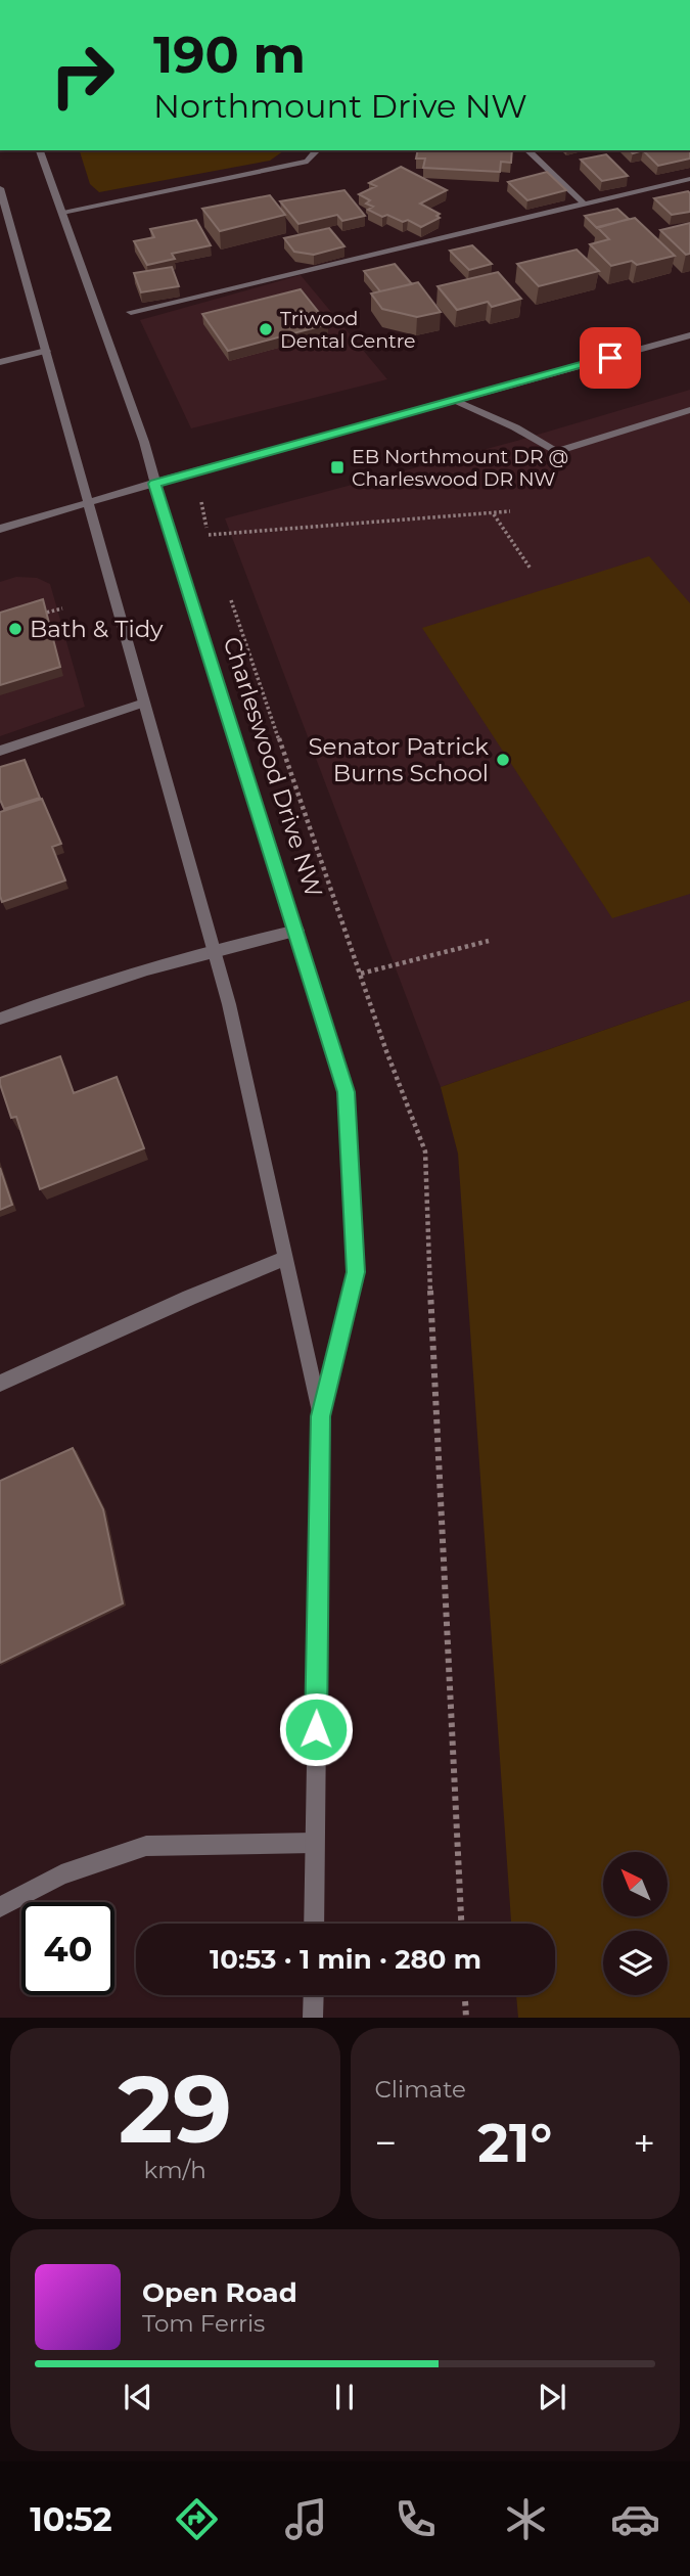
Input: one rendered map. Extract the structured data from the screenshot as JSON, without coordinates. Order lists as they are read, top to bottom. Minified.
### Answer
{"streets":{"street":["Charleswood Drive NW"]},"places":{"other":["Triwood Dental Centre","Bath & Tidy","Senator Patrick Burns School"],"transit":["EB Northmount DR @ Charleswood DR NW"]},"north":"top left","page":{"turn":["190 m","Northmount Drive NW"],"limit":"40","trip":"10:53 · 1 min · 280 m","tile":[["29","km/h"],"Climate"],"heat":["−","21°","+"],"song":["Open Road","Tom Ferris"],"tabs":"10:52"}}
